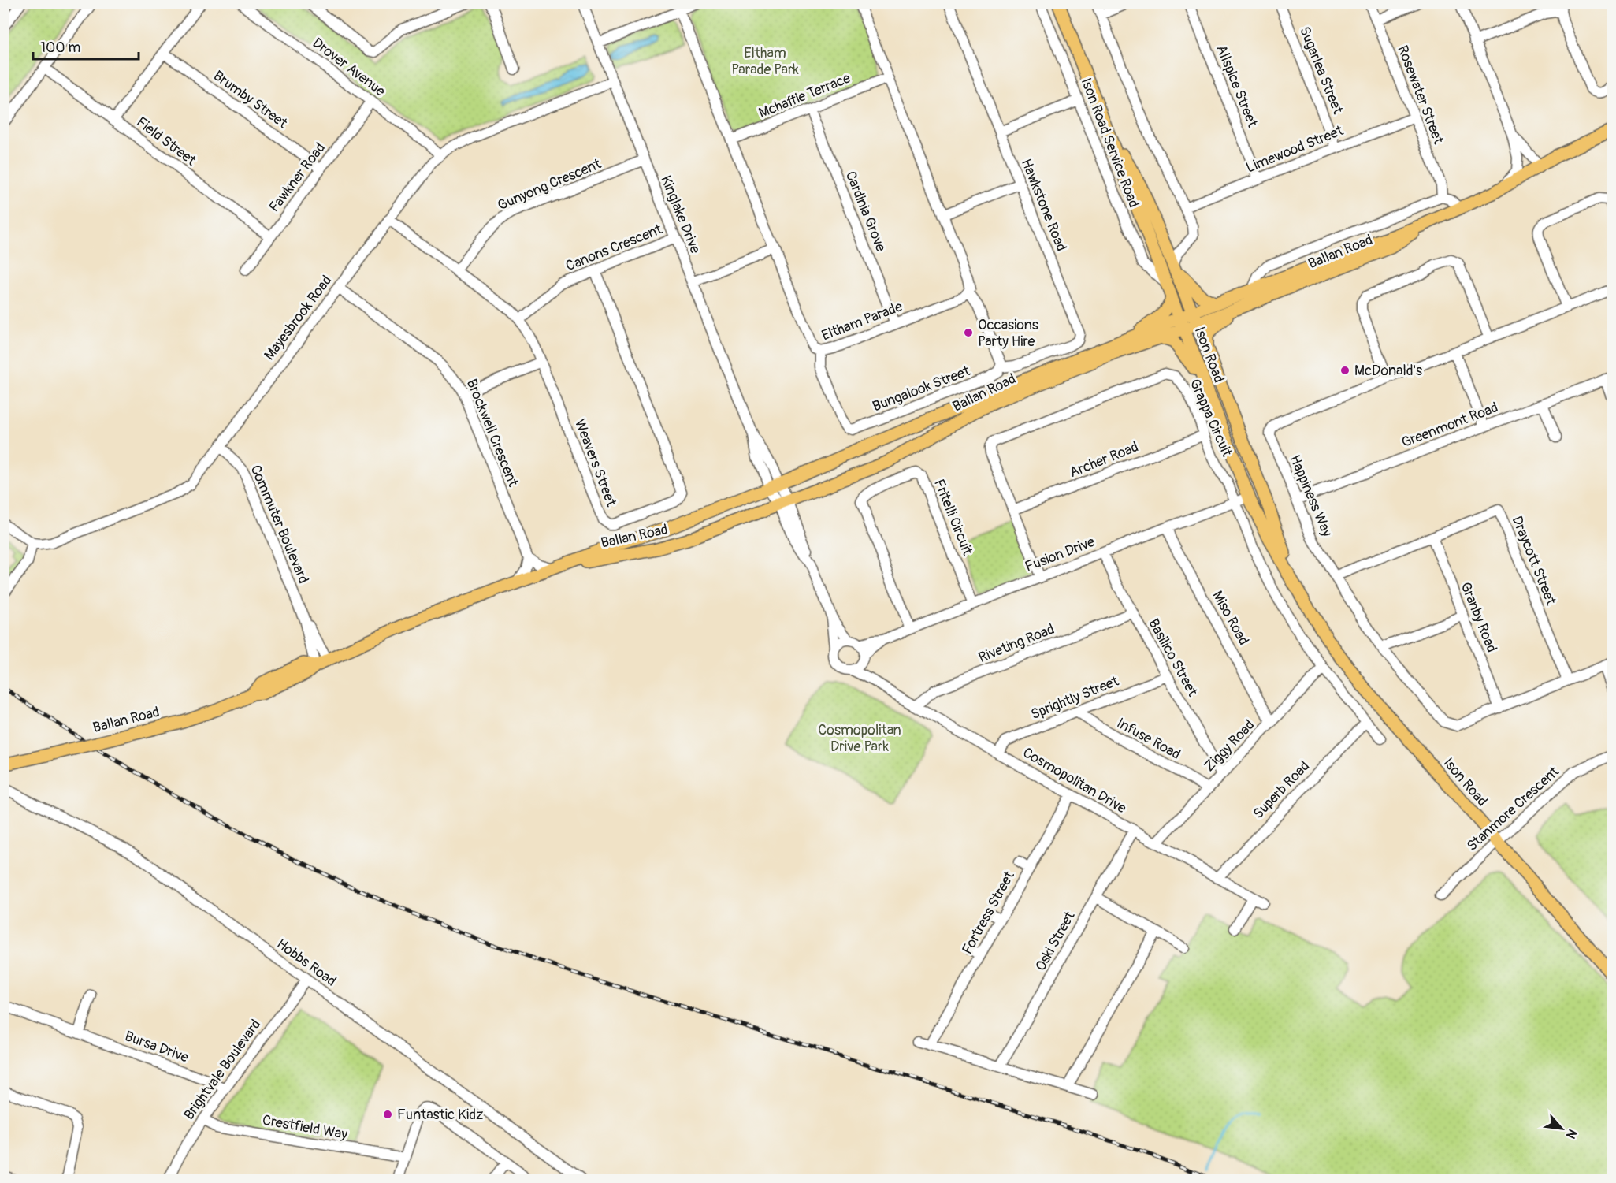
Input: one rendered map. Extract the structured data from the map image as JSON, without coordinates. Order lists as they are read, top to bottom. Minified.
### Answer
{"streets":{"main road":["Ballan Road","Ison Road"],"street":["Drover Avenue","Sugarlea Street","Allspice Street","Rosewater Street","Mchaffie Terrace","Brumby Street","Field Street","Ison Road Service Road","Limewood Street","Fawkner Road","Gunyong Crescent","Hawkstone Road","Cardinia Grove","Kinglake Drive","Canons Crescent","Mayesbrook Road","Eltham Parade","Bungalook Street","Grappa Circuit","Greenmont Road","Brockwell Crescent","Archer Road","Weavers Street","Happiness Way","Fritelli Circuit","Commuter Boulevard","Fusion Drive","Draycott Street","Granby Road","Miso Road","Riveting Road","Basilico Street","Sprightly Street","Infuse Road","Ziggy Road","Cosmopolitan Drive","Superb Road","Stanmore Crescent","Fortress Street","Oski Street","Hobbs Road","Bursa Drive","Brightvale Boulevard","Crestfield Way"]},"crossings":[["Drover Avenue","Fawkner Road"],["Drover Avenue","Mayesbrook Road"],["Sugarlea Street","Limewood Street"],["Allspice Street","Limewood Street"],["Rosewater Street","Limewood Street"],["Rosewater Street","Ballan Road"],["Mchaffie Terrace","Cardinia Grove"],["Mchaffie Terrace","Eltham Parade"],["Brumby Street","Fawkner Road"],["Field Street","Fawkner Road"],["Ison Road Service Road","Ison Road"],["Gunyong Crescent","Kinglake Drive"],["Gunyong Crescent","Weavers Street"],["Hawkstone Road","Bungalook Street"],["Cardinia Grove","Eltham Parade"],["Kinglake Drive","Canons Crescent"],["Kinglake Drive","Ballan Road"],["Kinglake Drive","Mayesbrook Road"],["Canons Crescent","Weavers Street"],["Ballan Road","Ison Road"],["Ballan Road","Commuter Boulevard"],["Mayesbrook Road","Brockwell Crescent"],["Mayesbrook Road","Weavers Street"],["Mayesbrook Road","Commuter Boulevard"],["Eltham Parade","Bungalook Street"],["Ison Road","Fusion Drive"],["Ison Road","Stanmore Crescent"],["Grappa Circuit","Archer Road"],["Grappa Circuit","Fusion Drive"],["Grappa Circuit","Ziggy Road"],["Grappa Circuit","Superb Road"],["Greenmont Road","Happiness Way"],["Happiness Way","Draycott Street"],["Happiness Way","Granby Road"],["Fritelli Circuit","Fusion Drive"],["Fusion Drive","Miso Road"],["Fusion Drive","Basilico Street"],["Fusion Drive","Cosmopolitan Drive"],["Draycott Street","Granby Road"],["Miso Road","Ziggy Road"],["Riveting Road","Basilico Street"],["Riveting Road","Cosmopolitan Drive"],["Basilico Street","Sprightly Street"],["Basilico Street","Ziggy Road"],["Sprightly Street","Infuse Road"],["Sprightly Street","Cosmopolitan Drive"],["Infuse Road","Ziggy Road"],["Ziggy Road","Cosmopolitan Drive"],["Cosmopolitan Drive","Superb Road"],["Cosmopolitan Drive","Fortress Street"],["Cosmopolitan Drive","Oski Street"],["Hobbs Road","Brightvale Boulevard"],["Bursa Drive","Brightvale Boulevard"],["Brightvale Boulevard","Crestfield Way"]],"parks":["Eltham Parade Park","Cosmopolitan Drive Park"],"places":["Occasions Party Hire","McDonald's","Funtastic Kidz"],"scale_bar":"100 m","north":"bottom right"}
